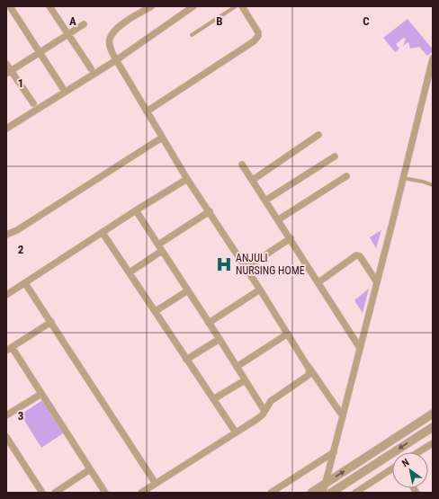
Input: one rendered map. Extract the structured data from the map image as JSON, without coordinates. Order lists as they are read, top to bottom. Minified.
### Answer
{"places":{"hospital":["ANJULI NURSING HOME"]},"north":"top left","grid":{"columns":["A","B","C"],"rows":["1","2","3"]}}
